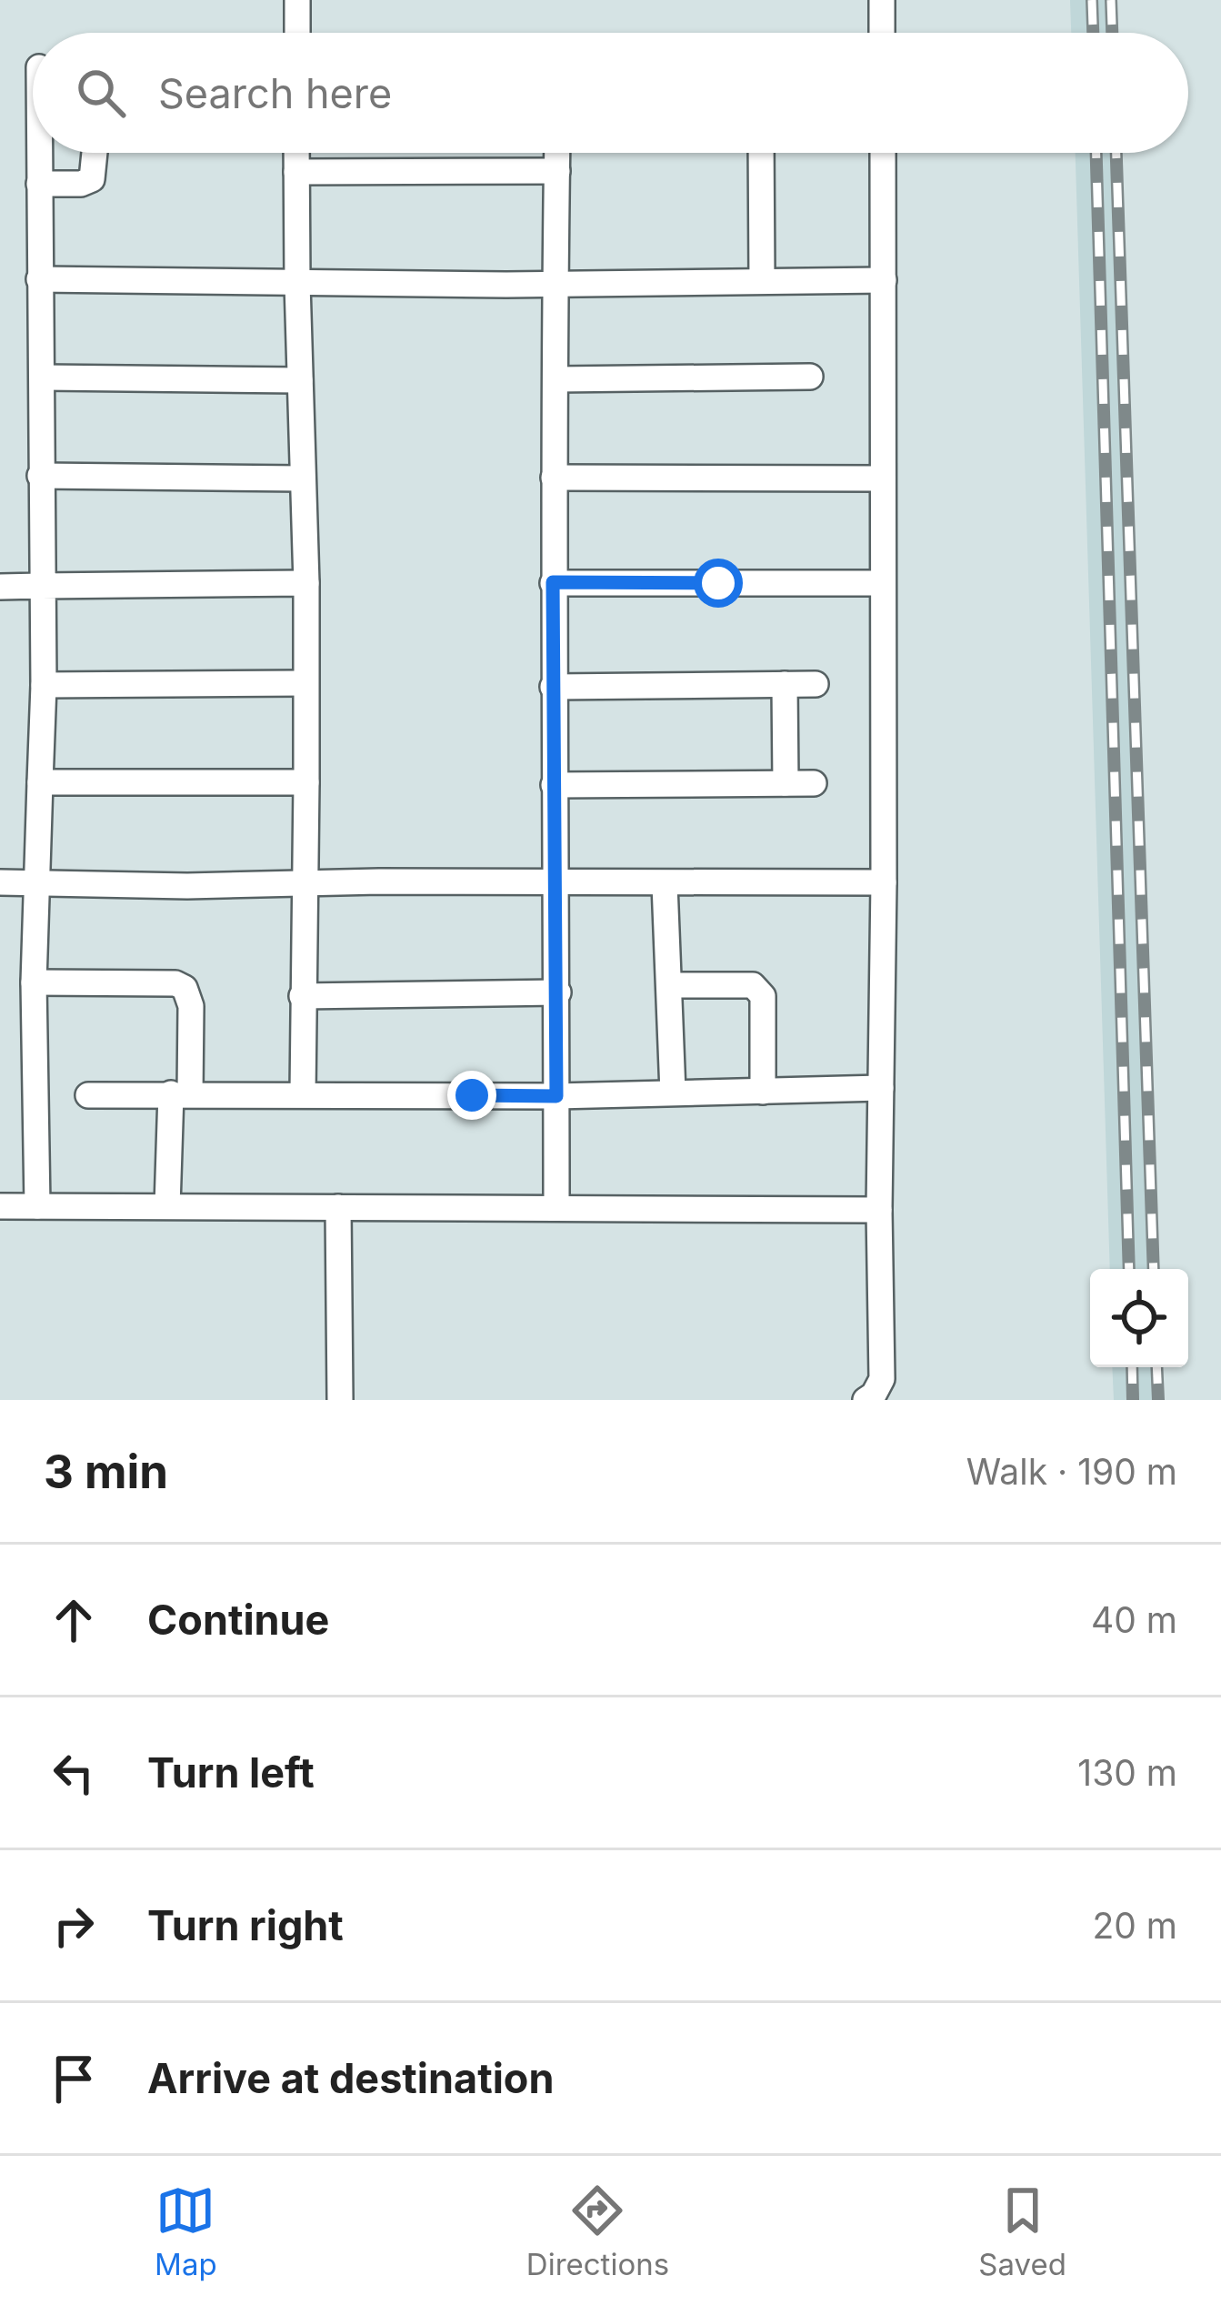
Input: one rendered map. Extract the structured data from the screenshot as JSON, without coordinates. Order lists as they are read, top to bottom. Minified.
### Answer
{"page":{"search":"Search here","heading":["3 min","Walk · 190 m"],"list":[["Continue","40 m"],["Turn left","130 m"],["Turn right","20 m"],"Arrive at destination"],"nav":["Map","Directions","Saved"]}}
